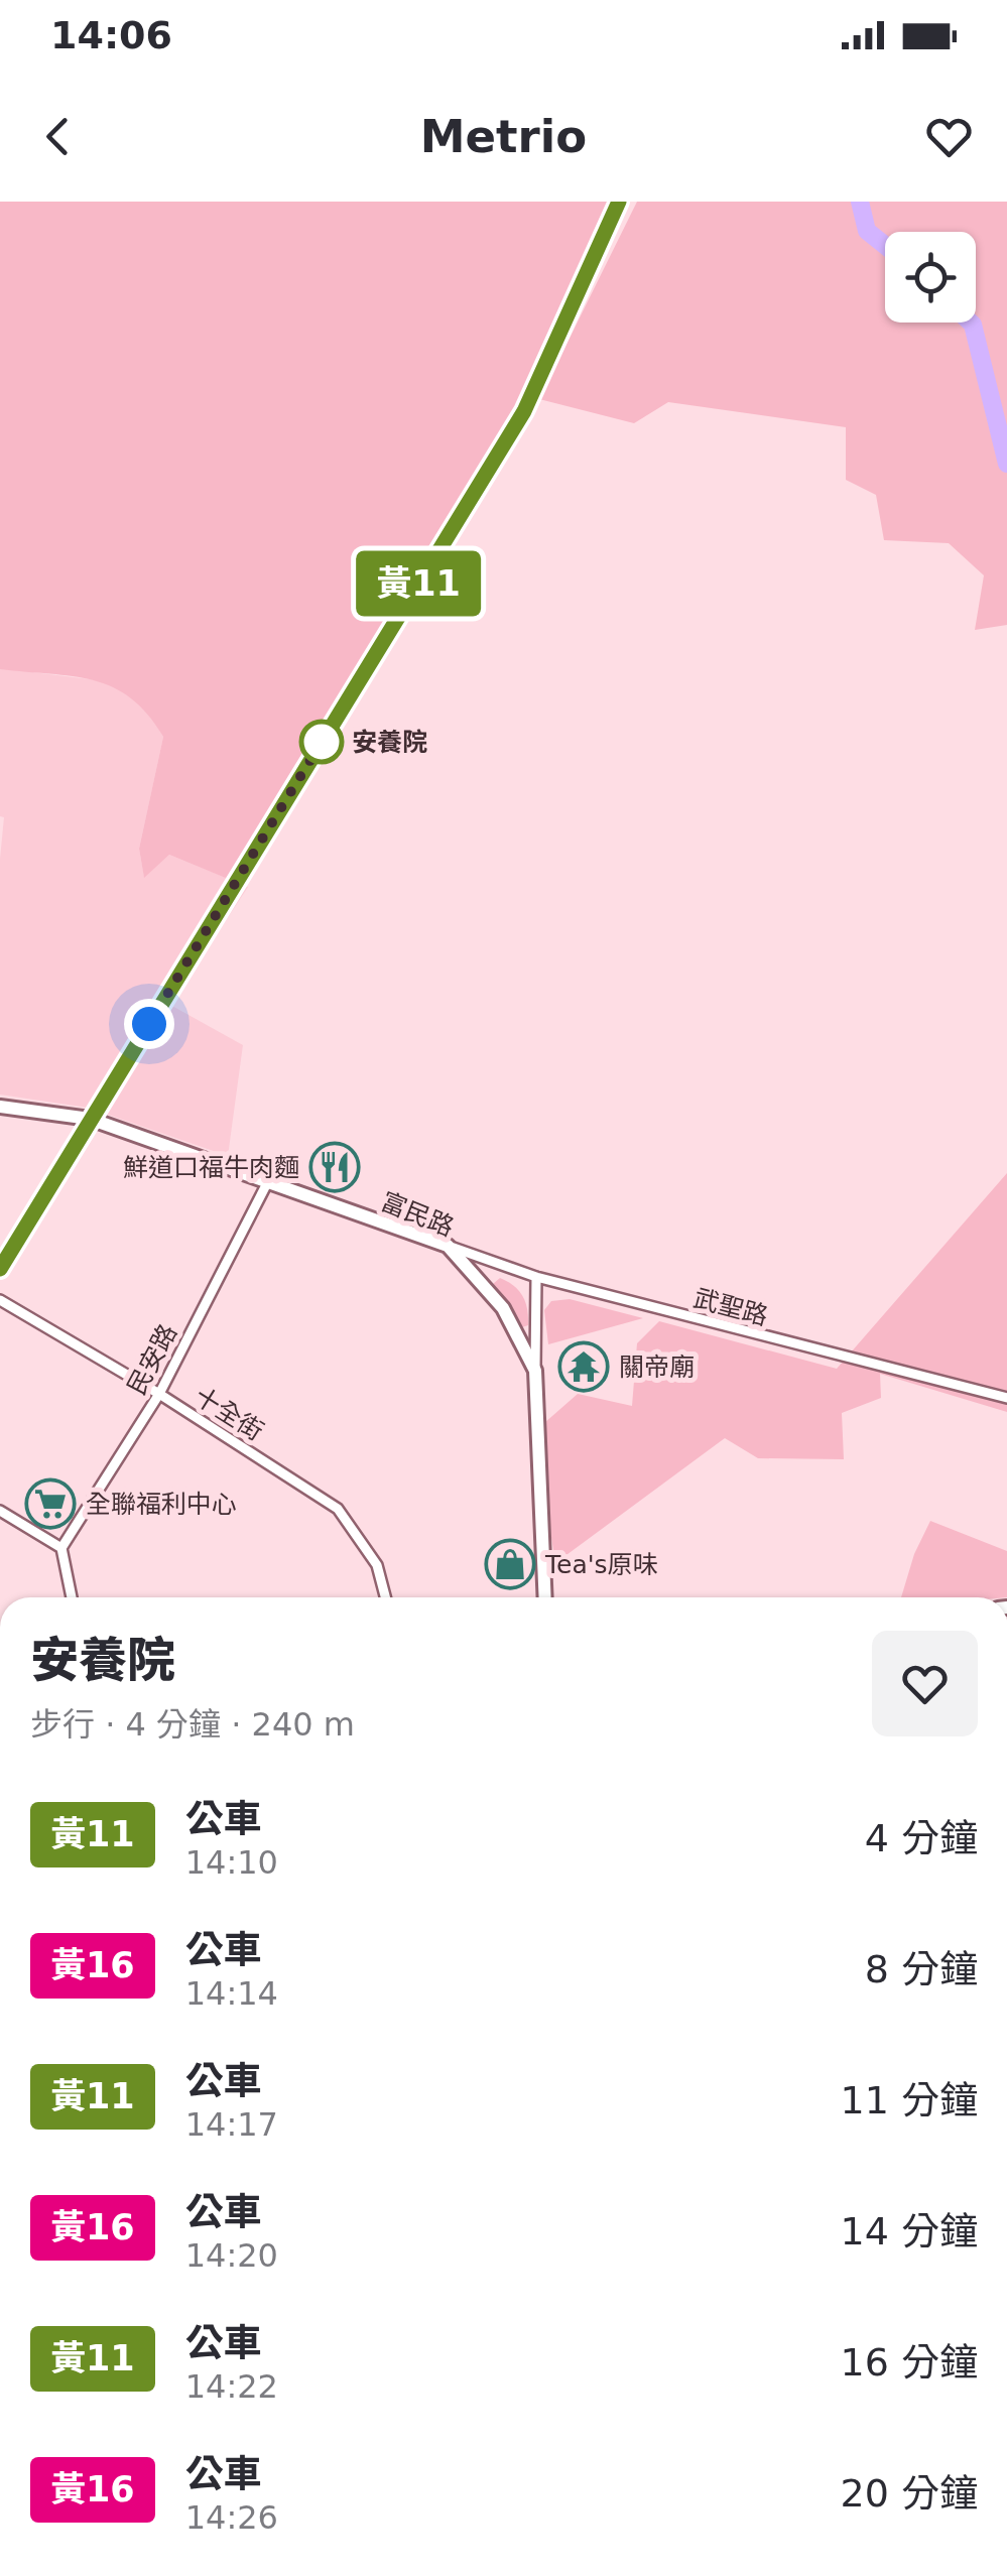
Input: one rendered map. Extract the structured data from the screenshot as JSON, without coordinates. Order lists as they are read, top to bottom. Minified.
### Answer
{"streets":{"main road":["富民路"],"street":["武聖路","民安路","十全街"]},"crossings":[["富民路","武聖路"],["富民路","民安路"],["民安路","十全街"]],"places":{"other":["安養院"],"restaurant":["鮮道口福牛肉麵"],"temple":["關帝廟"],"supermarket":["全聯福利中心"],"shop":["Tea's原味"]},"lines":["bus line 黃11"],"page":{"status":"14:06","header":"Metrio","on_map":"黃11","heading":["安養院","步行 · 4 分鐘 · 240 m"],"list":[{"mark":"黃11","name":"公車","note":"14:10","value":"4 分鐘"},{"mark":"黃16","name":"公車","note":"14:14","value":"8 分鐘"},{"mark":"黃11","name":"公車","note":"14:17","value":"11 分鐘"},{"mark":"黃16","name":"公車","note":"14:20","value":"14 分鐘"},{"mark":"黃11","name":"公車","note":"14:22","value":"16 分鐘"},{"mark":"黃16","name":"公車","note":"14:26","value":"20 分鐘"}]}}
